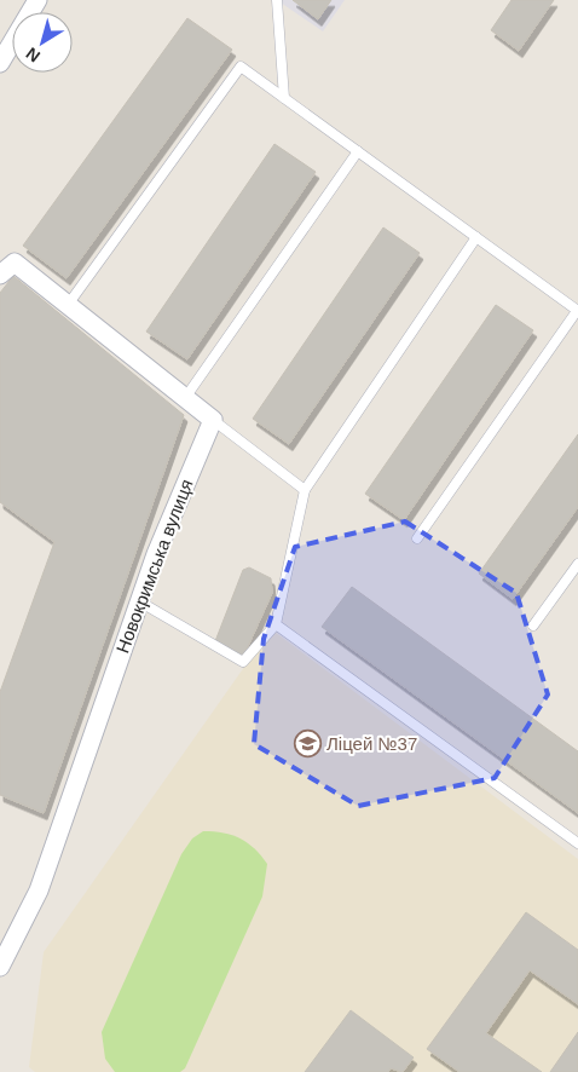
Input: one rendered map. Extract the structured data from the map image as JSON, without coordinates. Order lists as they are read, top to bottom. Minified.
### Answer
{"streets":{"street":["Новокримська вулиця"]},"places":{"school or university":["Ліцей №37"]},"north":"bottom left"}
